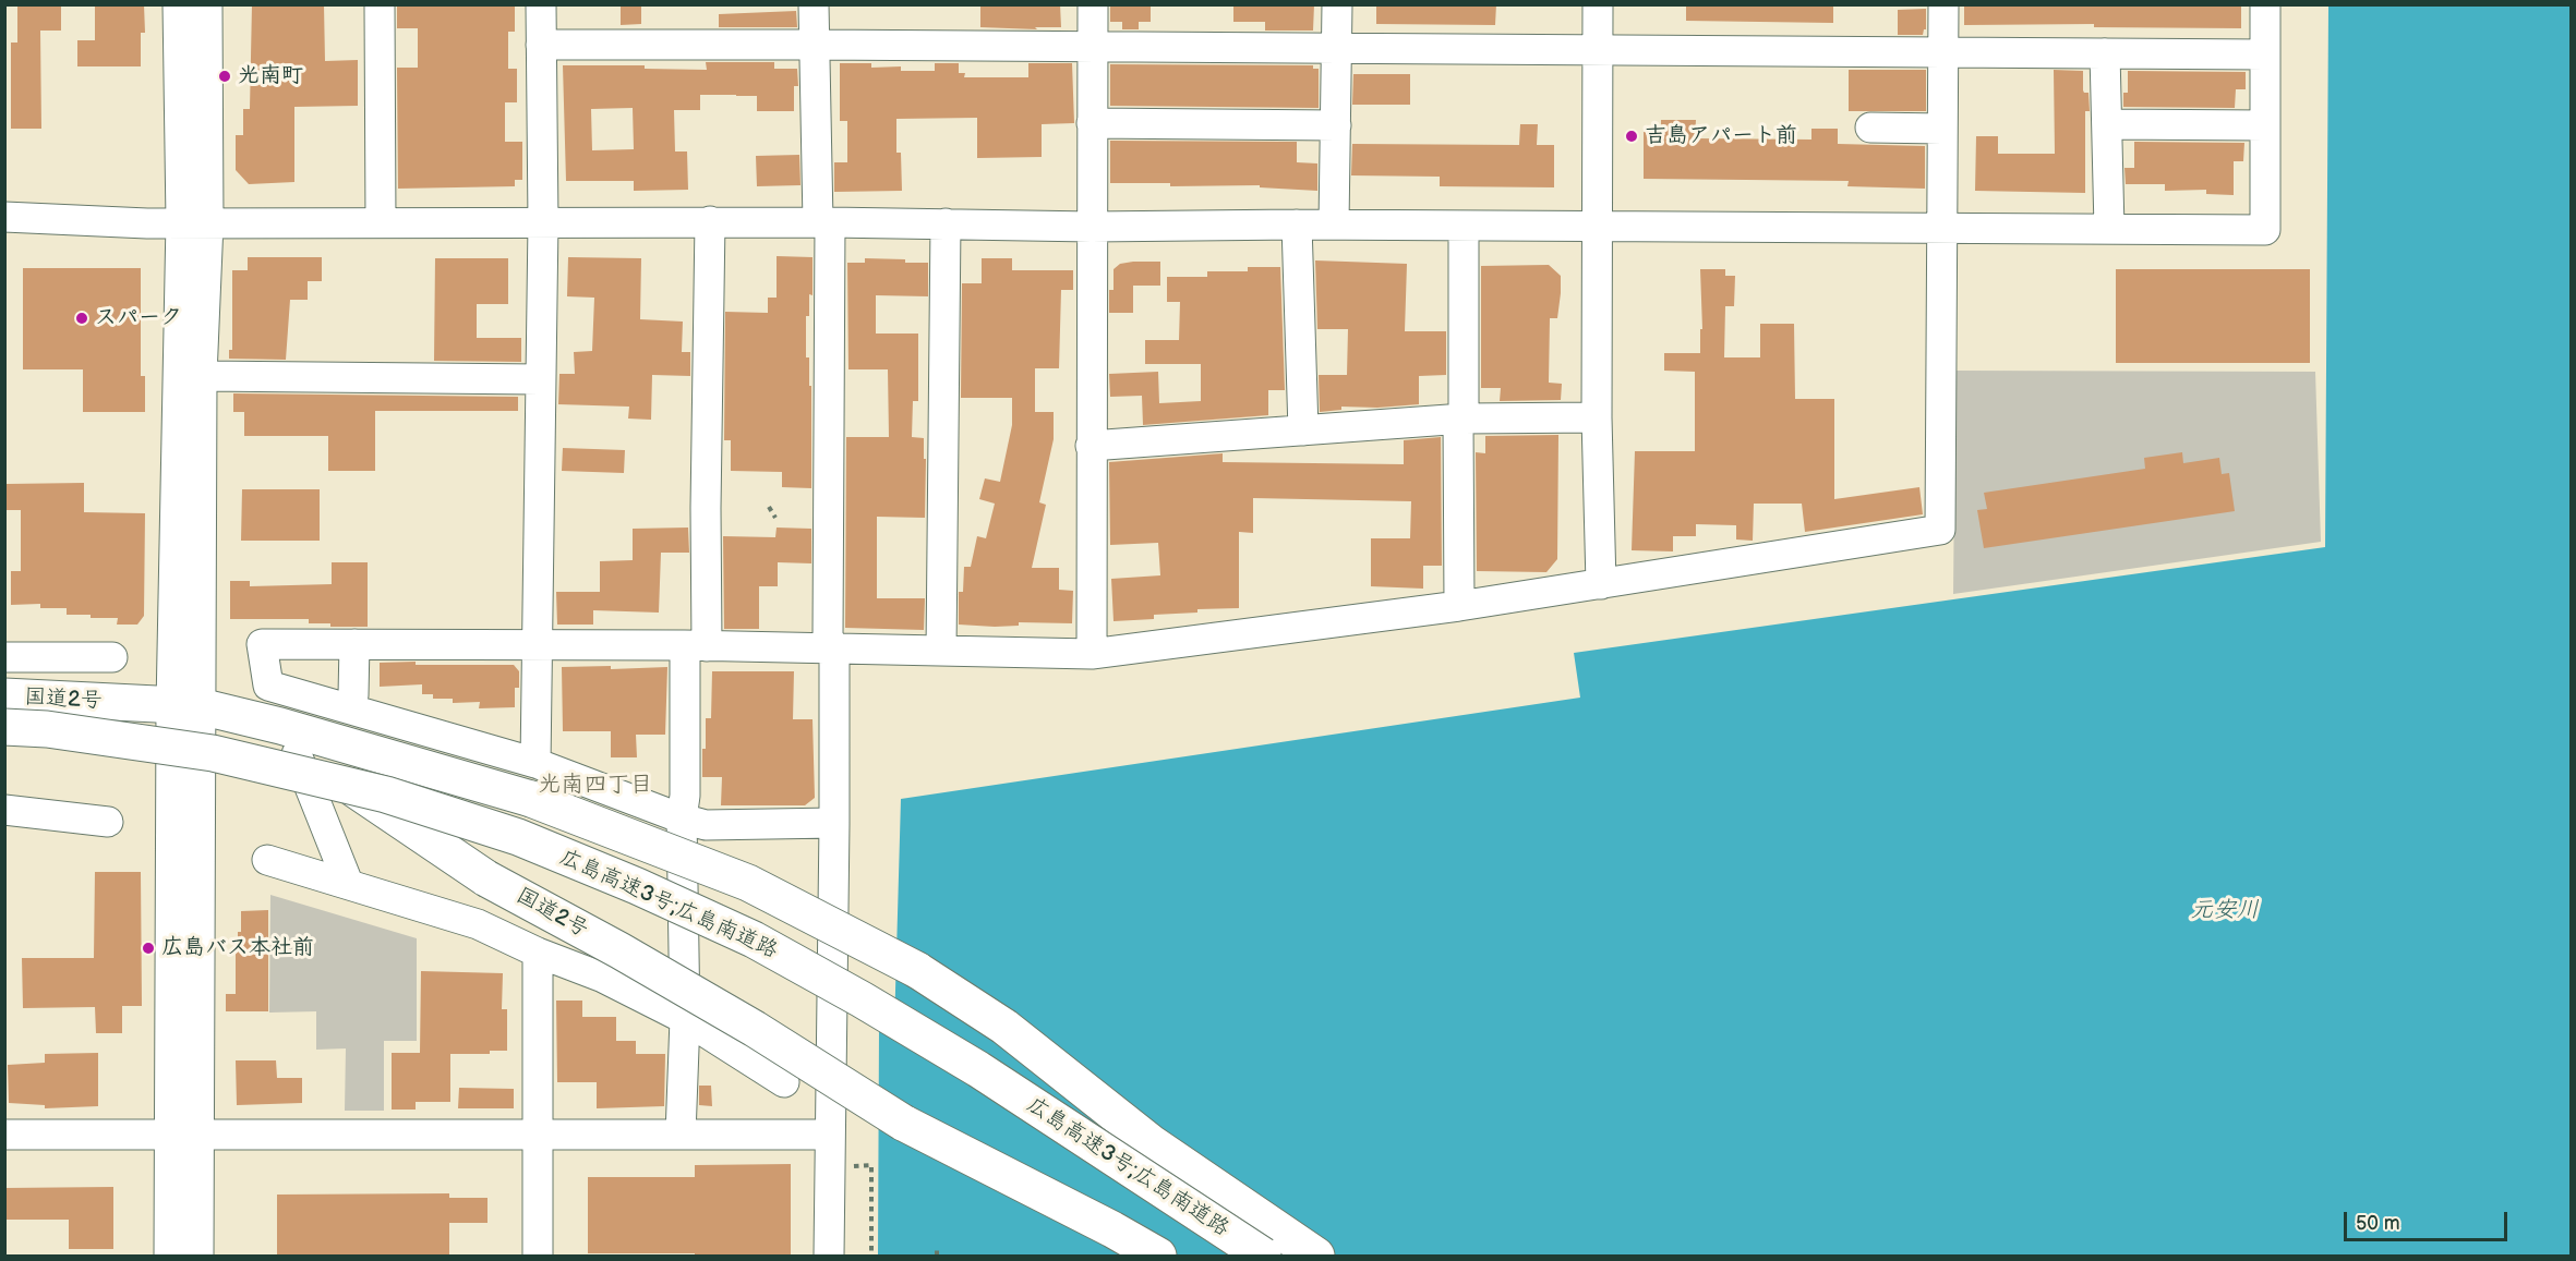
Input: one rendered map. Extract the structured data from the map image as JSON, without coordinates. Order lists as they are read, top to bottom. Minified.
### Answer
{"streets":{"highway":["国道2号","広島高速3号;広島南道路"]},"districts":["光南四丁目"],"water":["元安川"],"places":["光南町","吉島アパート前","スパーク","広島バス本社前"],"scale_bar":"50 m"}
